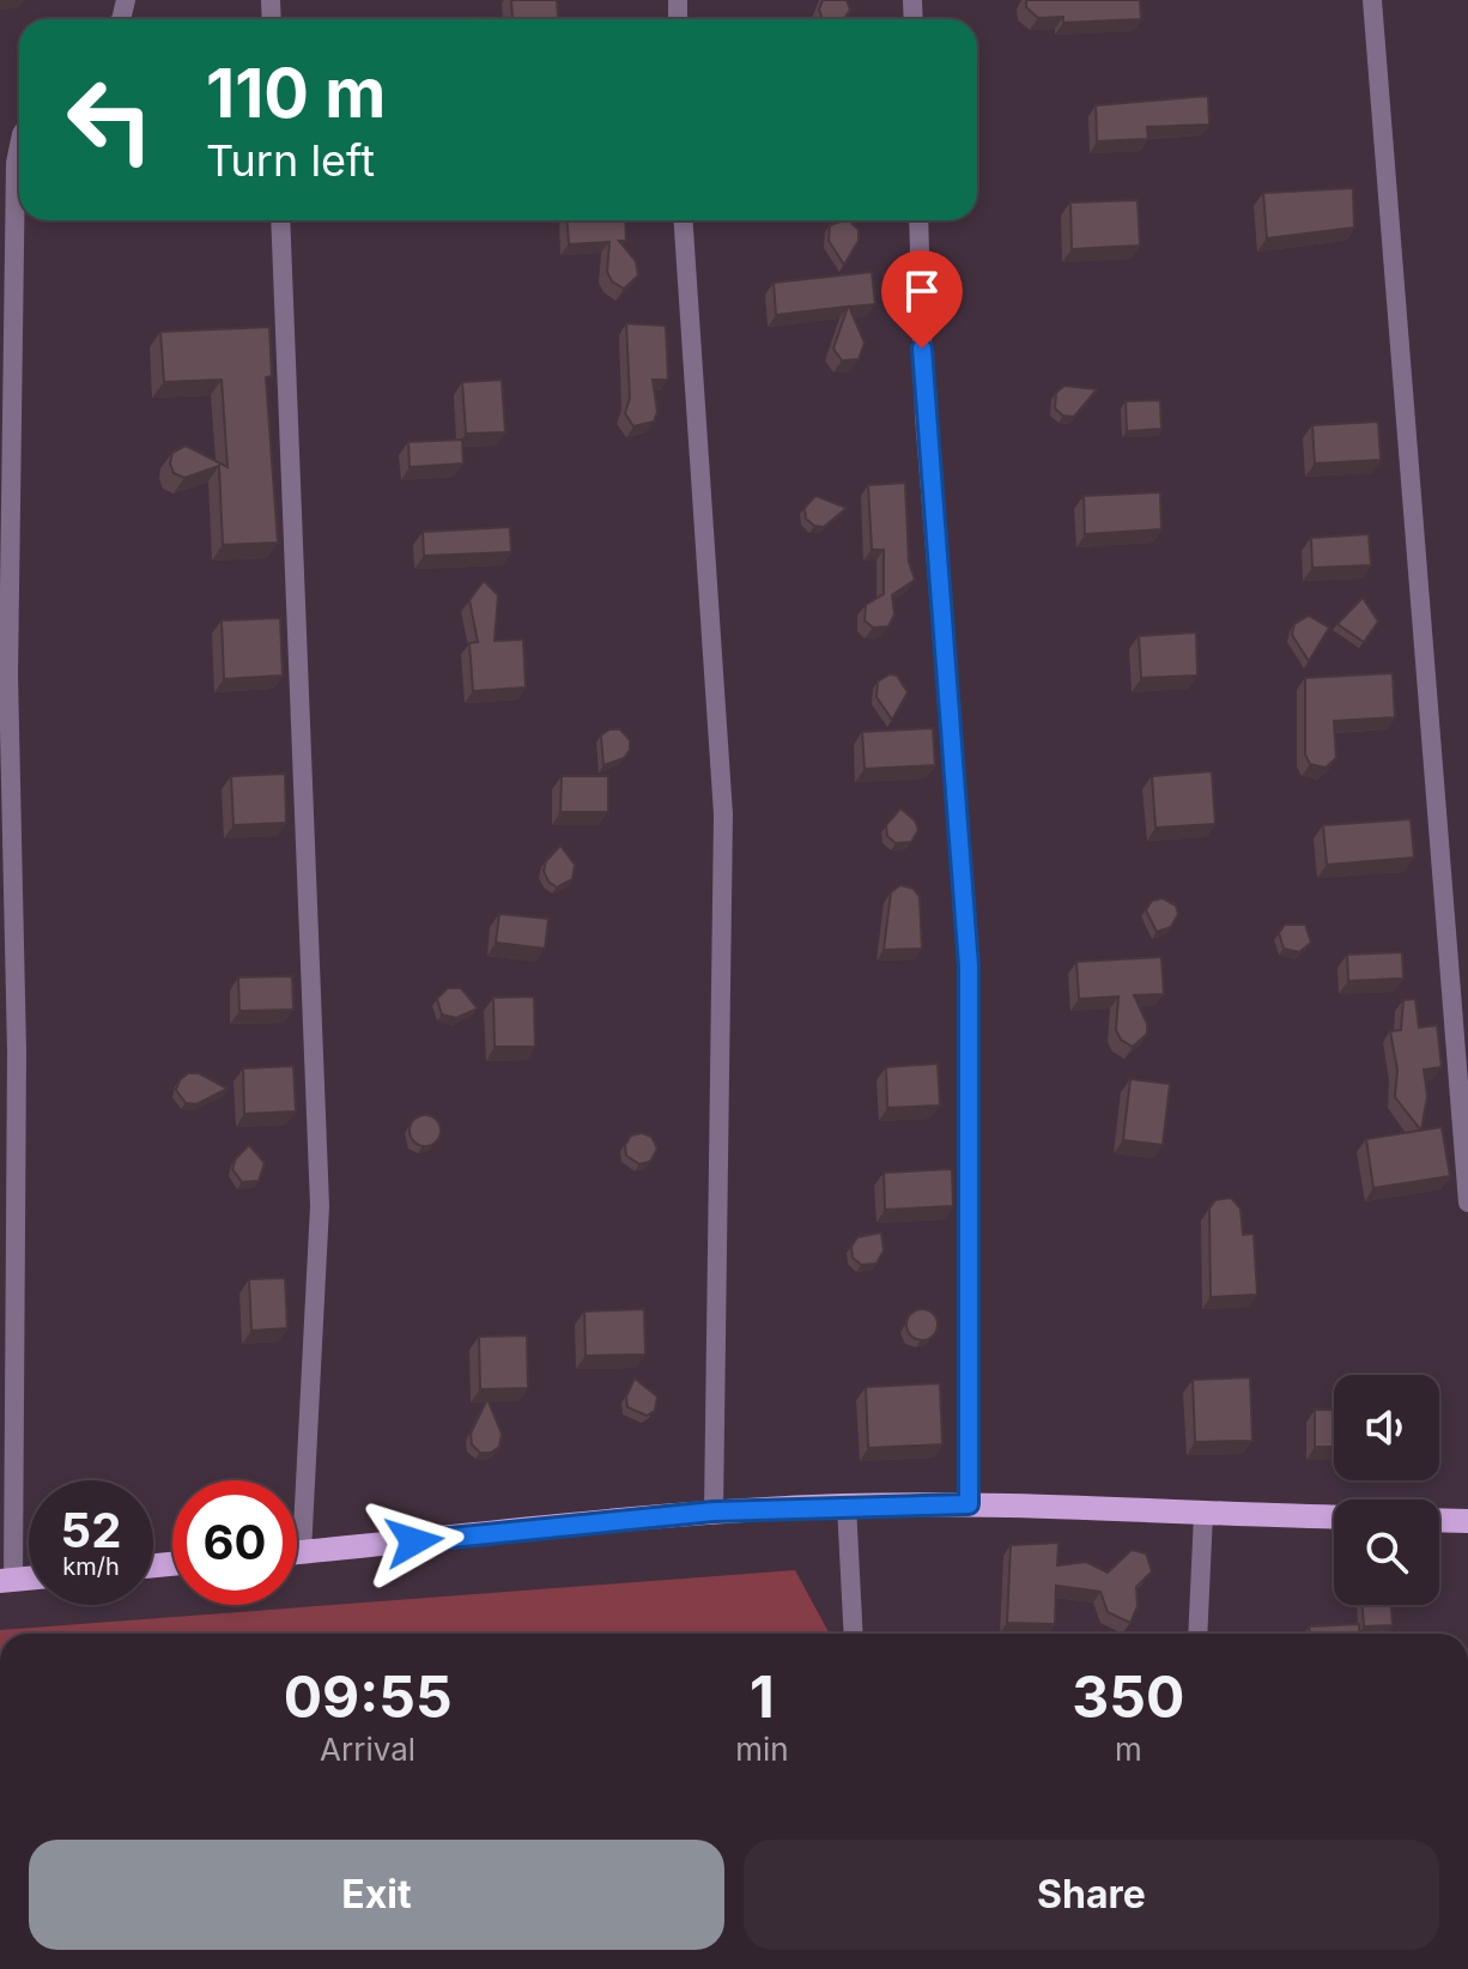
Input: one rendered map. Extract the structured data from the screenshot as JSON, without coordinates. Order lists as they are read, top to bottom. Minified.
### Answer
{"page":{"turn":["110 m","Turn left"],"speed":"52 km/h","limit":"60","eta":["09:55","Arrival","1","min","350","m"],"buttons":["Exit","Share"]}}
